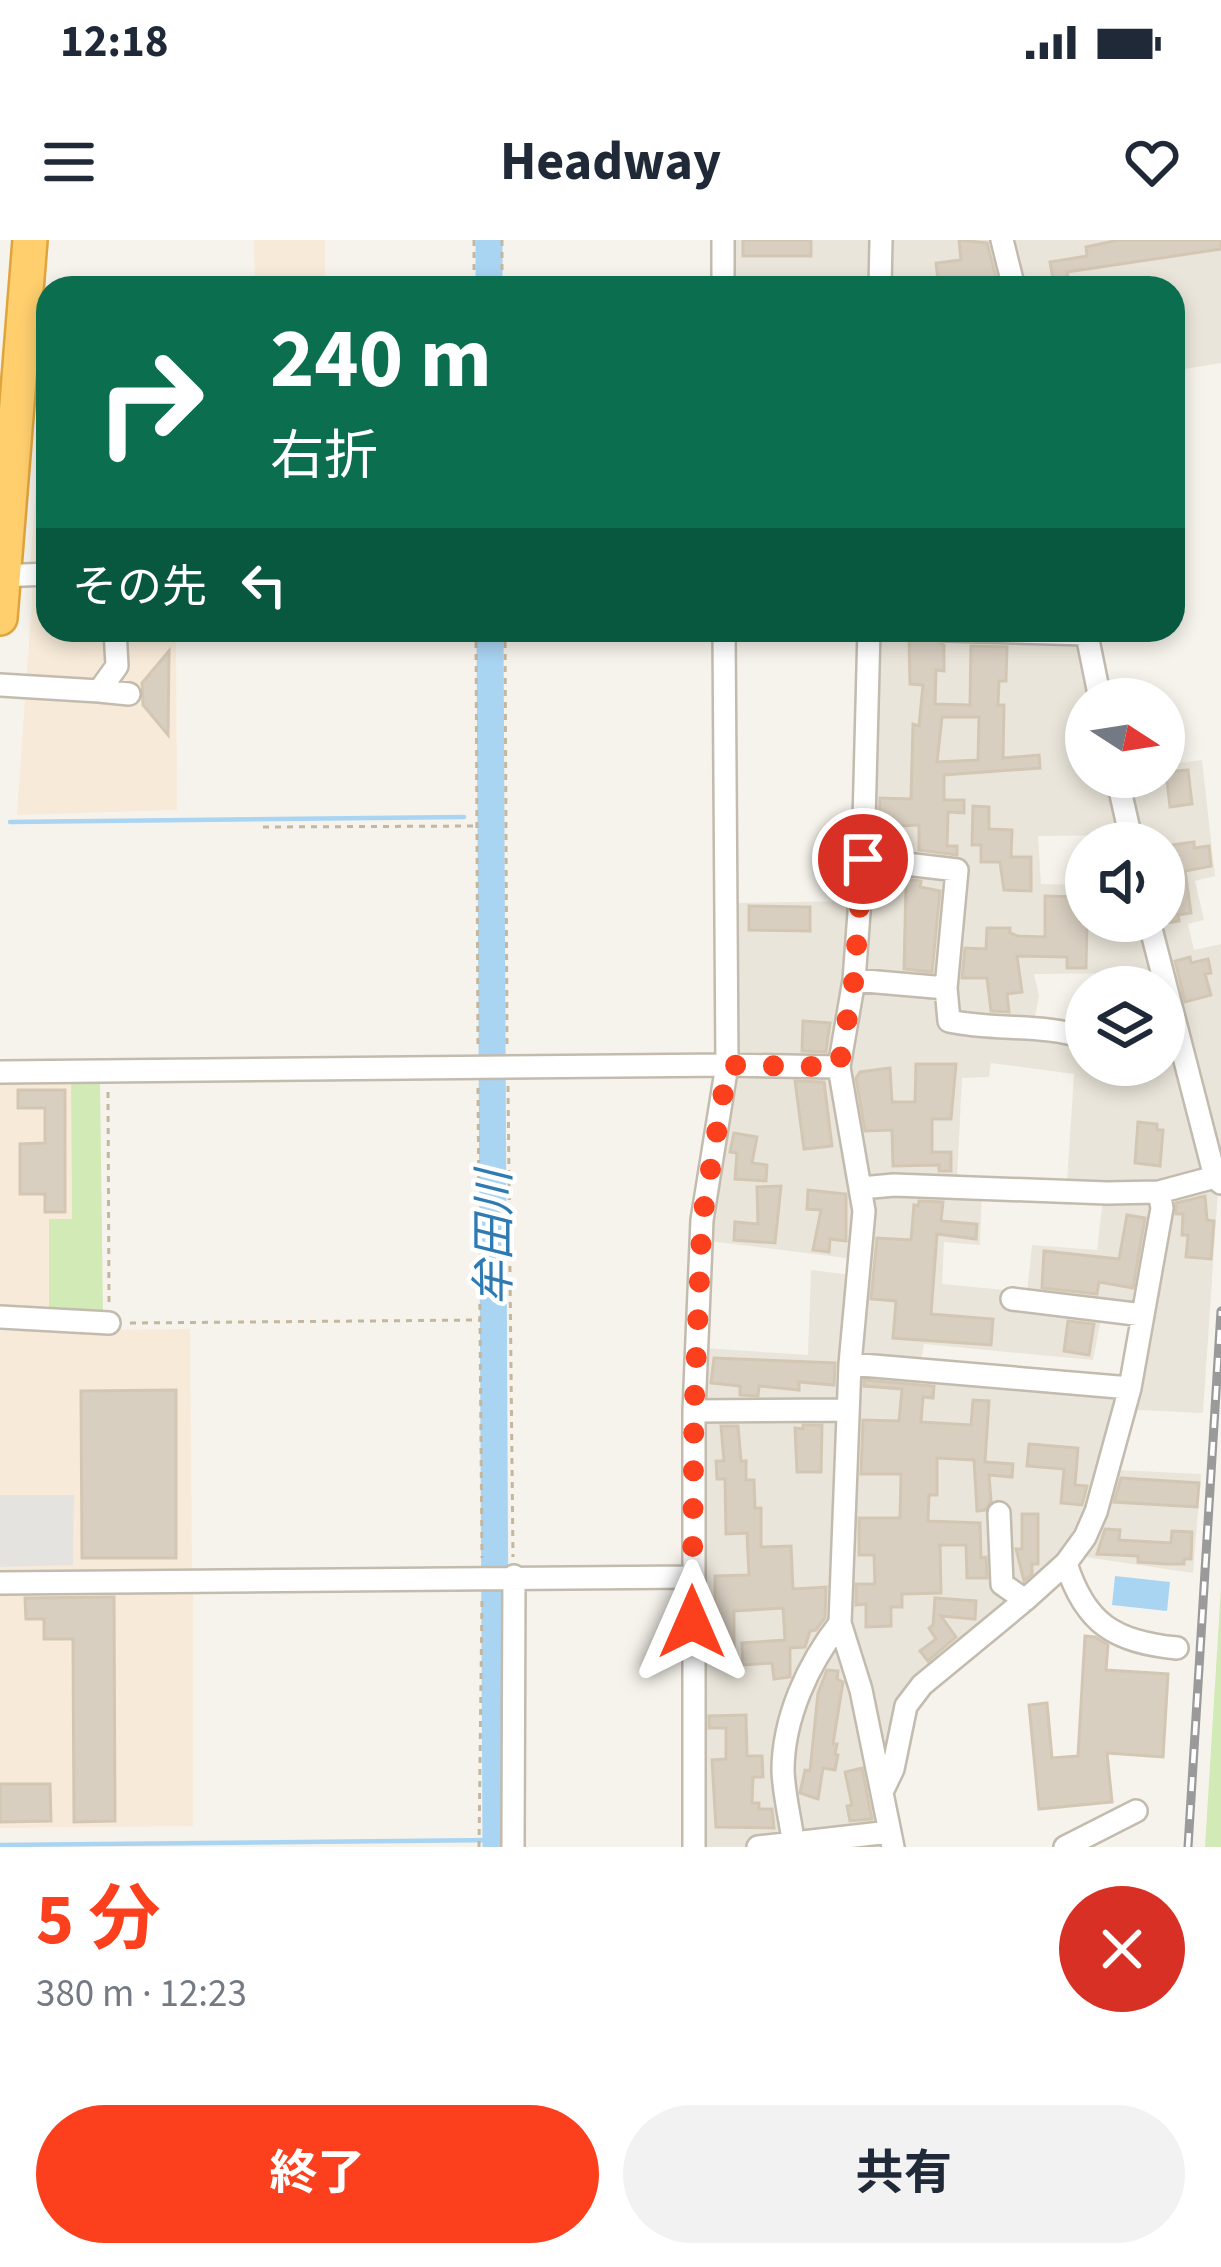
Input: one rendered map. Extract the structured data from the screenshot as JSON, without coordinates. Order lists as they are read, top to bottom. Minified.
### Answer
{"water":["牟田川"],"north":"right","page":{"status":"12:18","header":"Headway","turn":["240 m","右折"],"then":"その先","heading":["5 分","380 m · 12:23"],"buttons":["終了","共有"]}}
